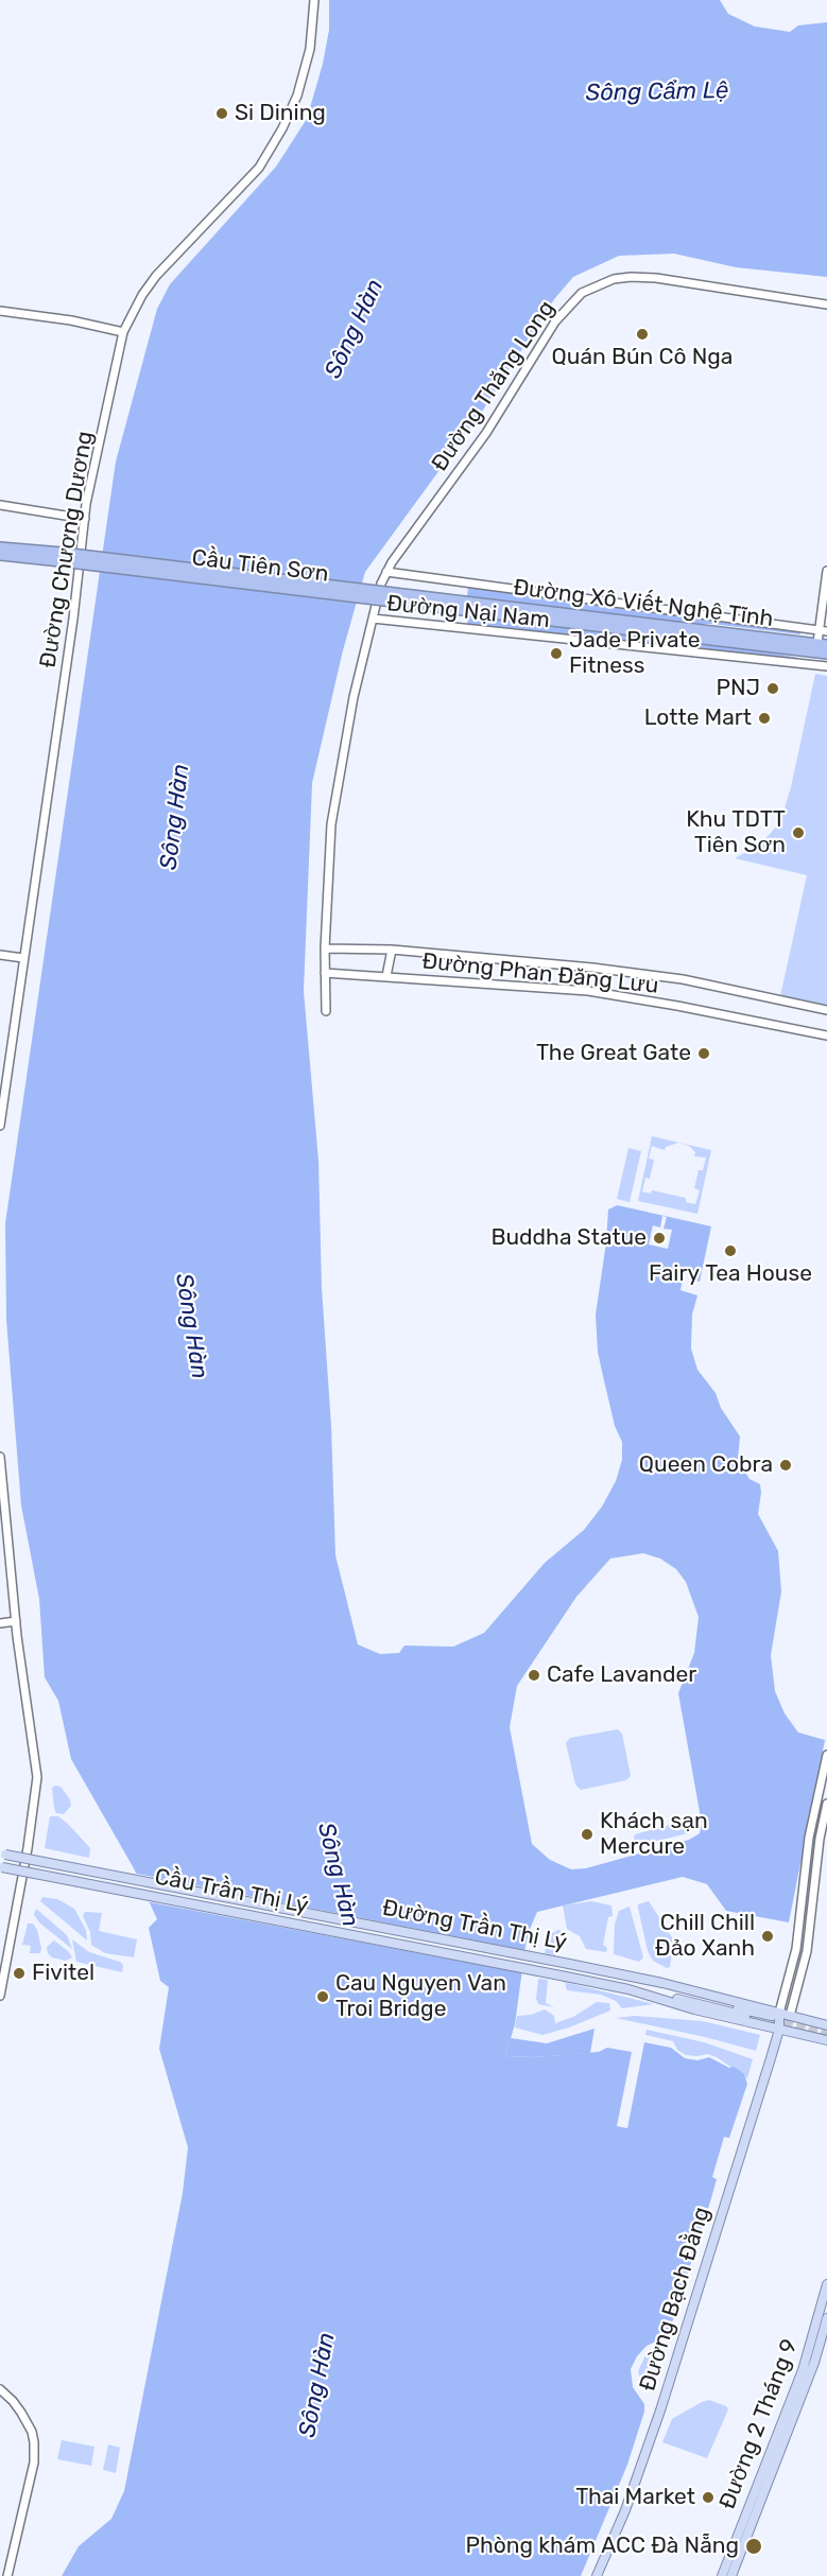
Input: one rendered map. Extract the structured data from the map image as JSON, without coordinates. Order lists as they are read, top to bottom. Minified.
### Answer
{"streets":{"highway":["Cầu Tiên Sơn","Đường Xô Viết Nghệ Tĩnh"],"main road":["Cầu Trần Thị Lý","Đường Trần Thị Lý","Đường Bạch Đằng","Đường 2 Tháng 9"],"street":["Đường Thăng Long","Đường Chương Dương","Đường Nại Nam","Đường Phan Đăng Lưu"]},"crossings":[["Đường Thăng Long","Đường Nại Nam"],["Đường Thăng Long","Đường Phan Đăng Lưu"],["Cầu Tiên Sơn","Đường Xô Viết Nghệ Tĩnh"],["Cầu Trần Thị Lý","Đường Trần Thị Lý"],["Đường Trần Thị Lý","Đường Bạch Đằng"]],"water":["Sông Cẩm Lệ","Sông Hàn"],"places":["Si Dining","Quán Bún Cô Nga","Jade Private Fitness","PNJ","Lotte Mart","Khu TDTT Tiên Sơn","The Great Gate","Buddha Statue","Fairy Tea House","Queen Cobra","Cafe Lavander","Khách sạn Mercure","Chill Chill Đảo Xanh","Fivitel","Cau Nguyen Van Troi Bridge","Thai Market","Phòng khám ACC Đà Nẵng"]}
